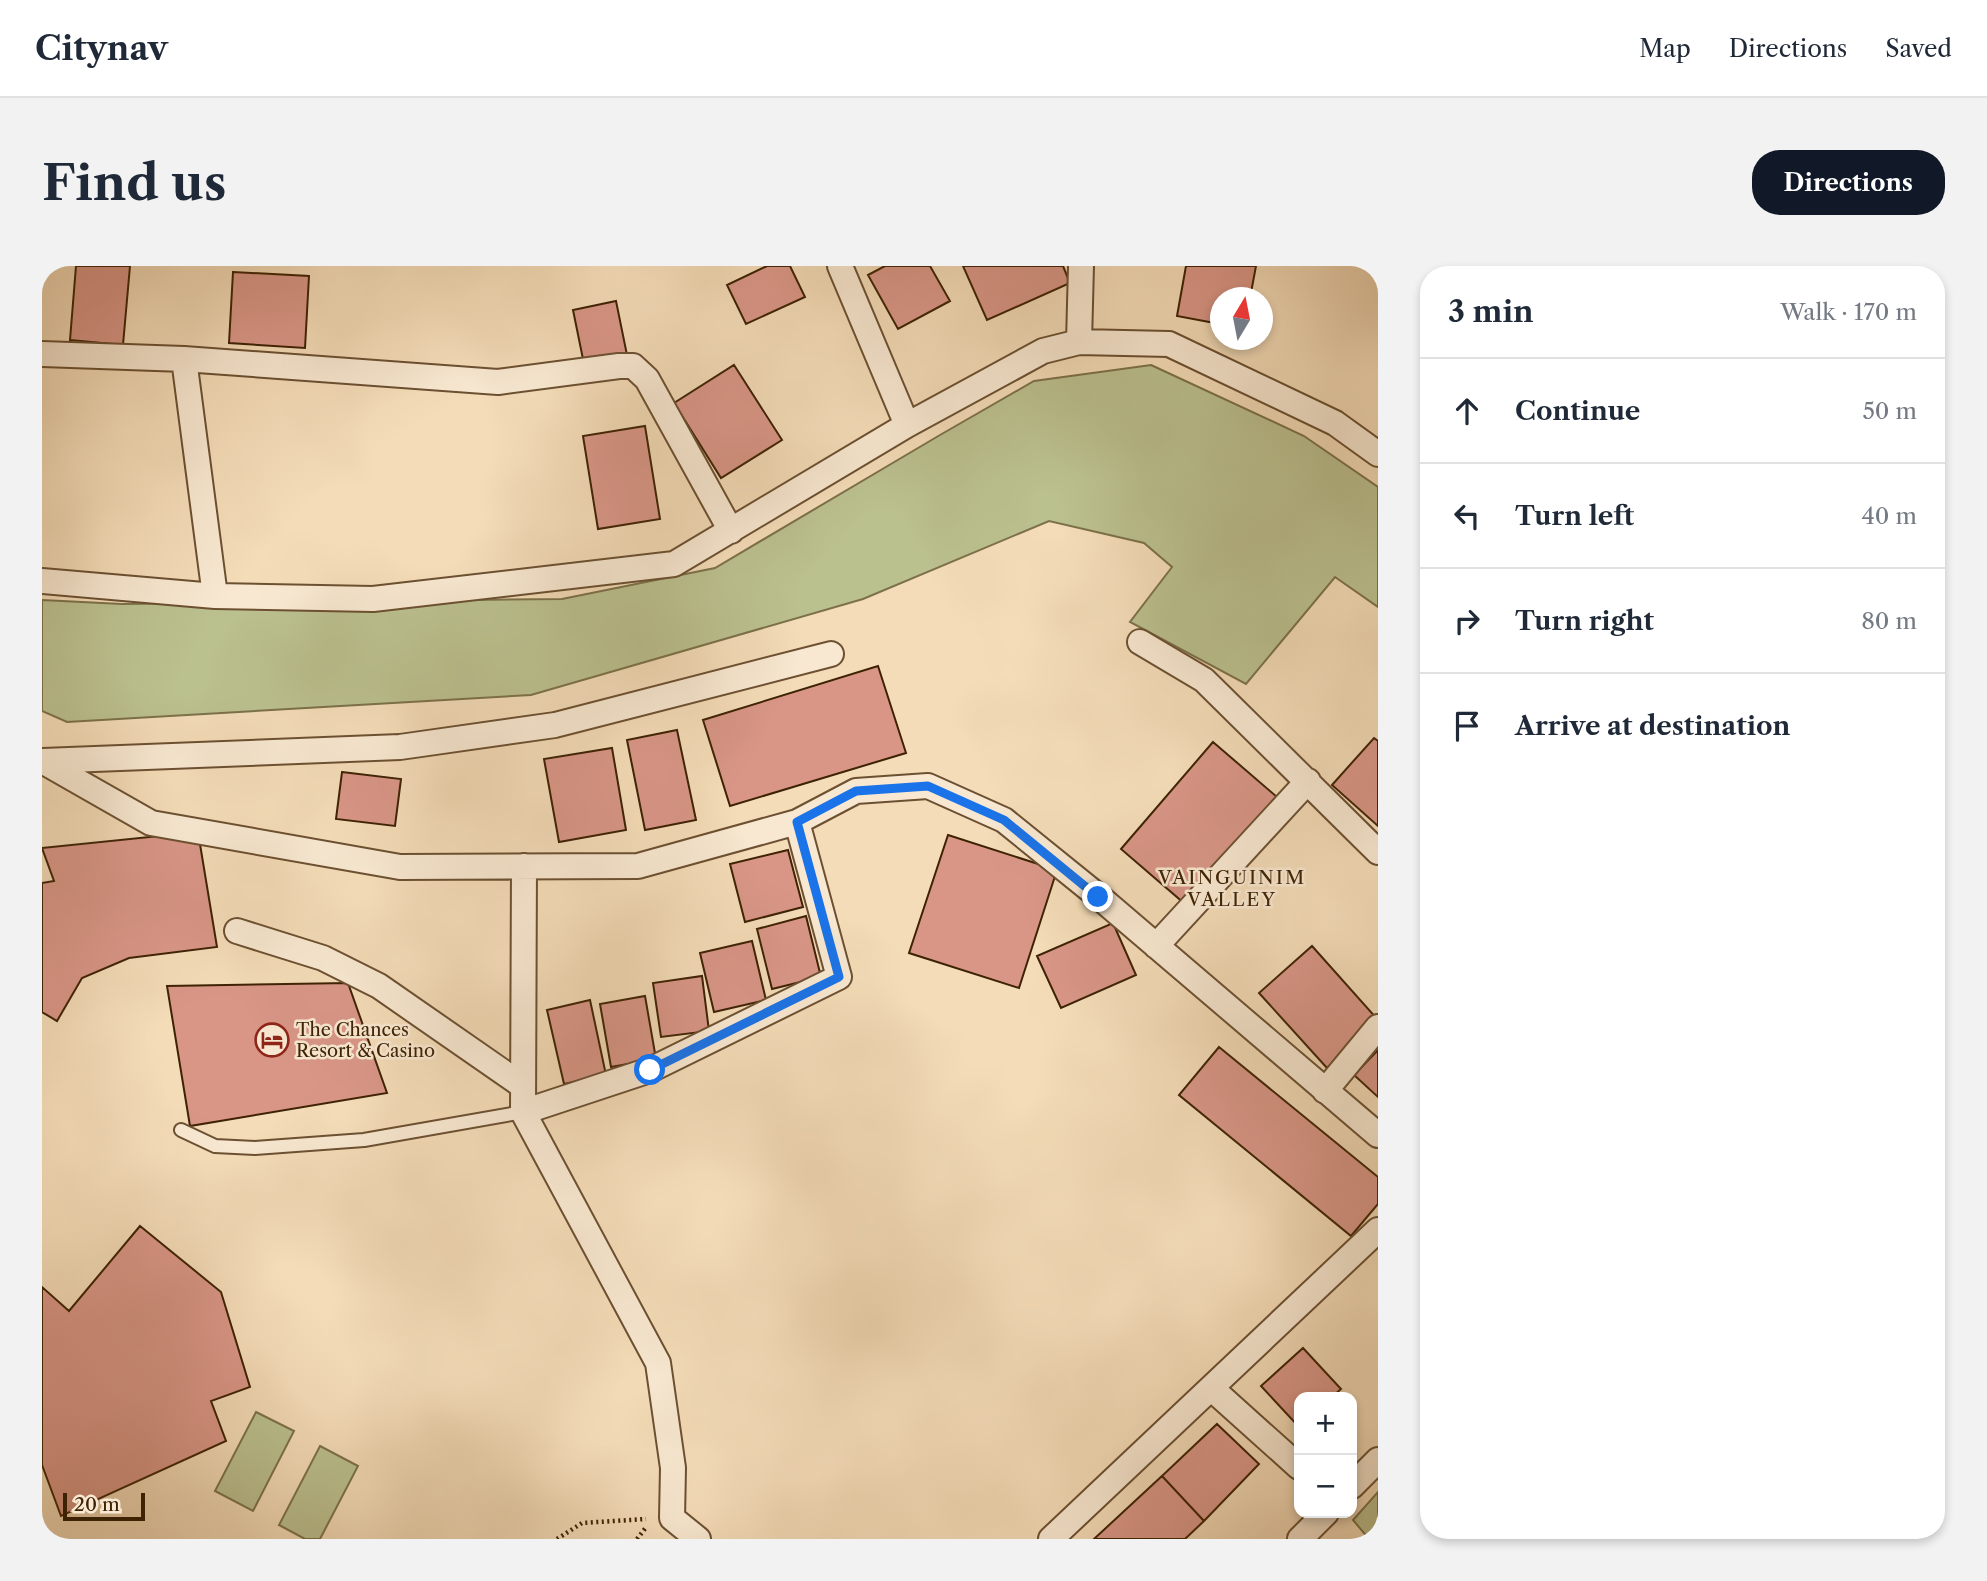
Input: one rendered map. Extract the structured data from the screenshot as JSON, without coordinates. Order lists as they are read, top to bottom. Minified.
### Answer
{"districts":["VAINGUINIM VALLEY"],"places":{"hotel":["The Chances Resort & Casino"]},"scale_bar":"20 m","north":"top","page":{"header":"Citynav","nav":["Map","Directions","Saved"],"buttons":"Directions","title":"Find us","heading":["3 min","Walk · 170 m"],"list":[["Continue","50 m"],["Turn left","40 m"],["Turn right","80 m"],"Arrive at destination"],"map_buttons":["+","−"],"scale":"20 m"}}
